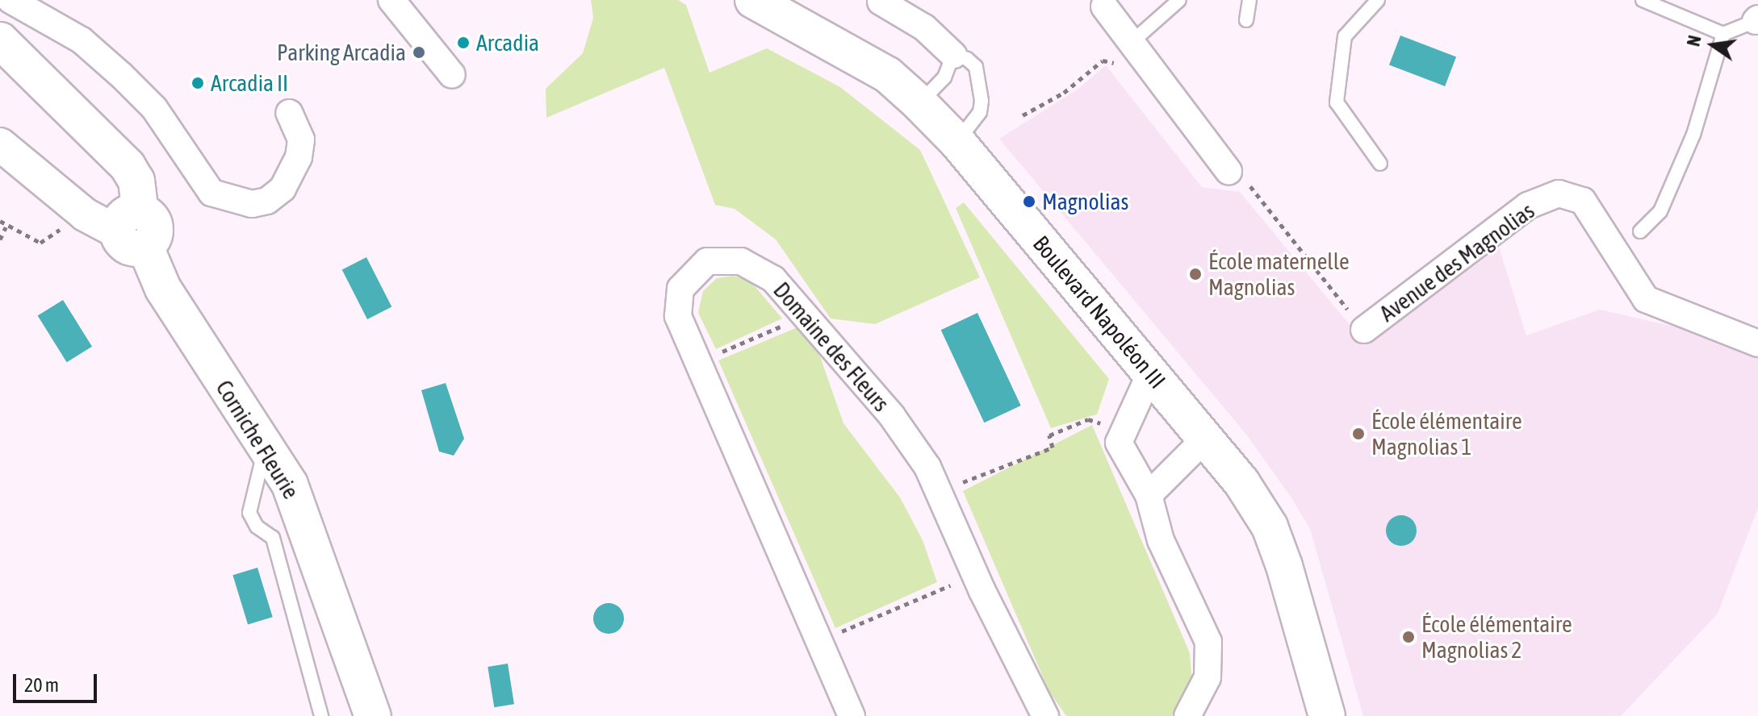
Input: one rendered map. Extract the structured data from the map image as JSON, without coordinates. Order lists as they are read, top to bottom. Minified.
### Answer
{"streets":{"main road":["Boulevard Napoléon III","Corniche Fleurie"],"street":["Avenue des Magnolias","Domaine des Fleurs"]},"places":["Arcadia","Parking Arcadia","Arcadia II","Magnolias","École maternelle Magnolias","École élémentaire Magnolias 1","École élémentaire Magnolias 2"],"scale_bar":"20 m","north":"left"}
